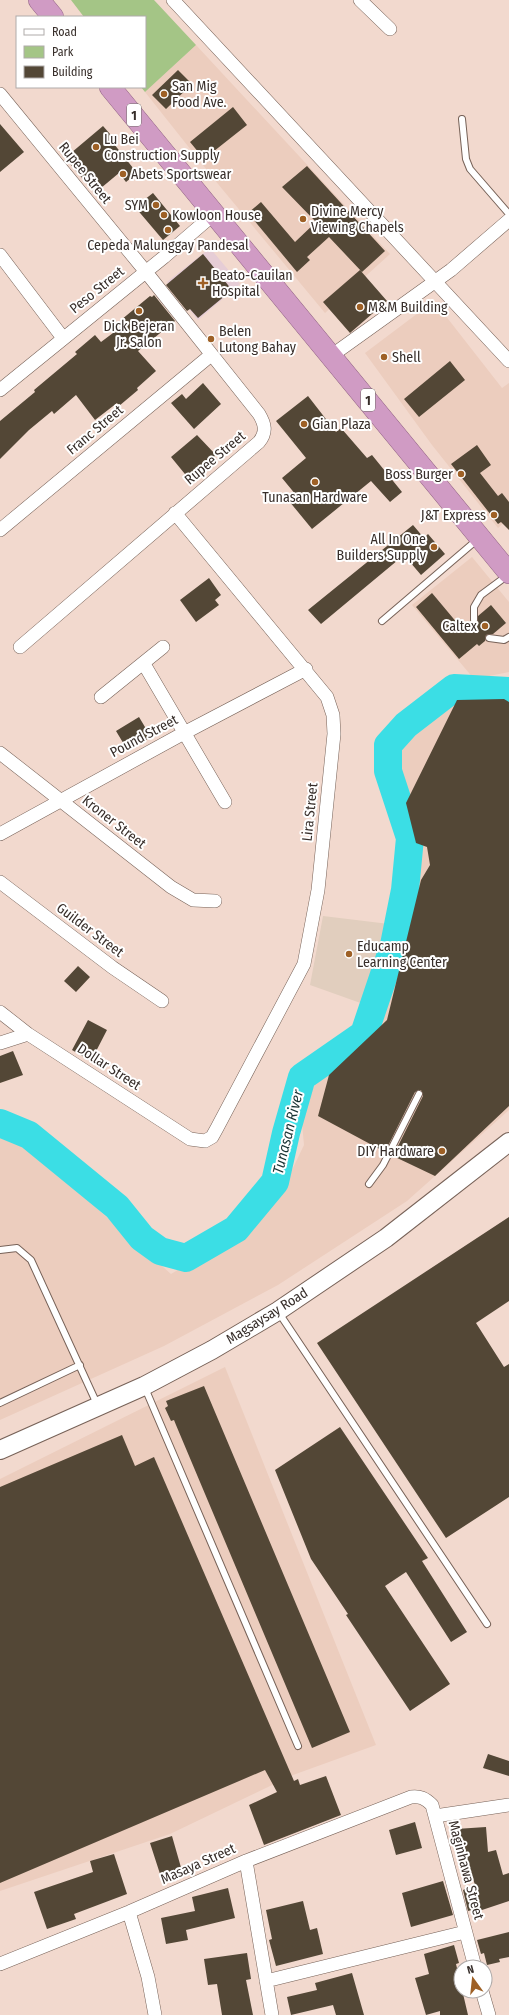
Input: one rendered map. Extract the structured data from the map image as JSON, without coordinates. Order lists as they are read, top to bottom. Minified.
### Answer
{"streets":{"highway":["1"],"main road":["Magsaysay Road"],"street":["Rupee Street","Peso Street","Franc Street","Pound Street","Lira Street","Kroner Street","Guilder Street","Dollar Street","Masaya Street","Maginhawa Street"]},"crossings":[["1","Peso Street"],["Rupee Street","Peso Street"],["Rupee Street","Franc Street"],["Rupee Street","Lira Street"],["Pound Street","Lira Street"],["Pound Street","Kroner Street"],["Lira Street","Dollar Street"],["Masaya Street","Maginhawa Street"]],"water":["Tunasan River"],"places":{"other":["San Mig Food Ave.","Lu Bei Construction Supply","Abets Sportswear","SYM","Kowloon House","Divine Mercy Viewing Chapels","Cepeda Malunggay Pandesal","M&M Building","Dick Bejeran Jr. Salon","Belen Lutong Bahay","Shell","Gian Plaza","Boss Burger","Tunasan Hardware","J&T Express","All In One Builders Supply","Caltex","Educamp Learning Center","DIY Hardware"],"health":["Beato-Cauilan Hospital"]},"legend":["Road","Park","Building"],"north":"top"}
